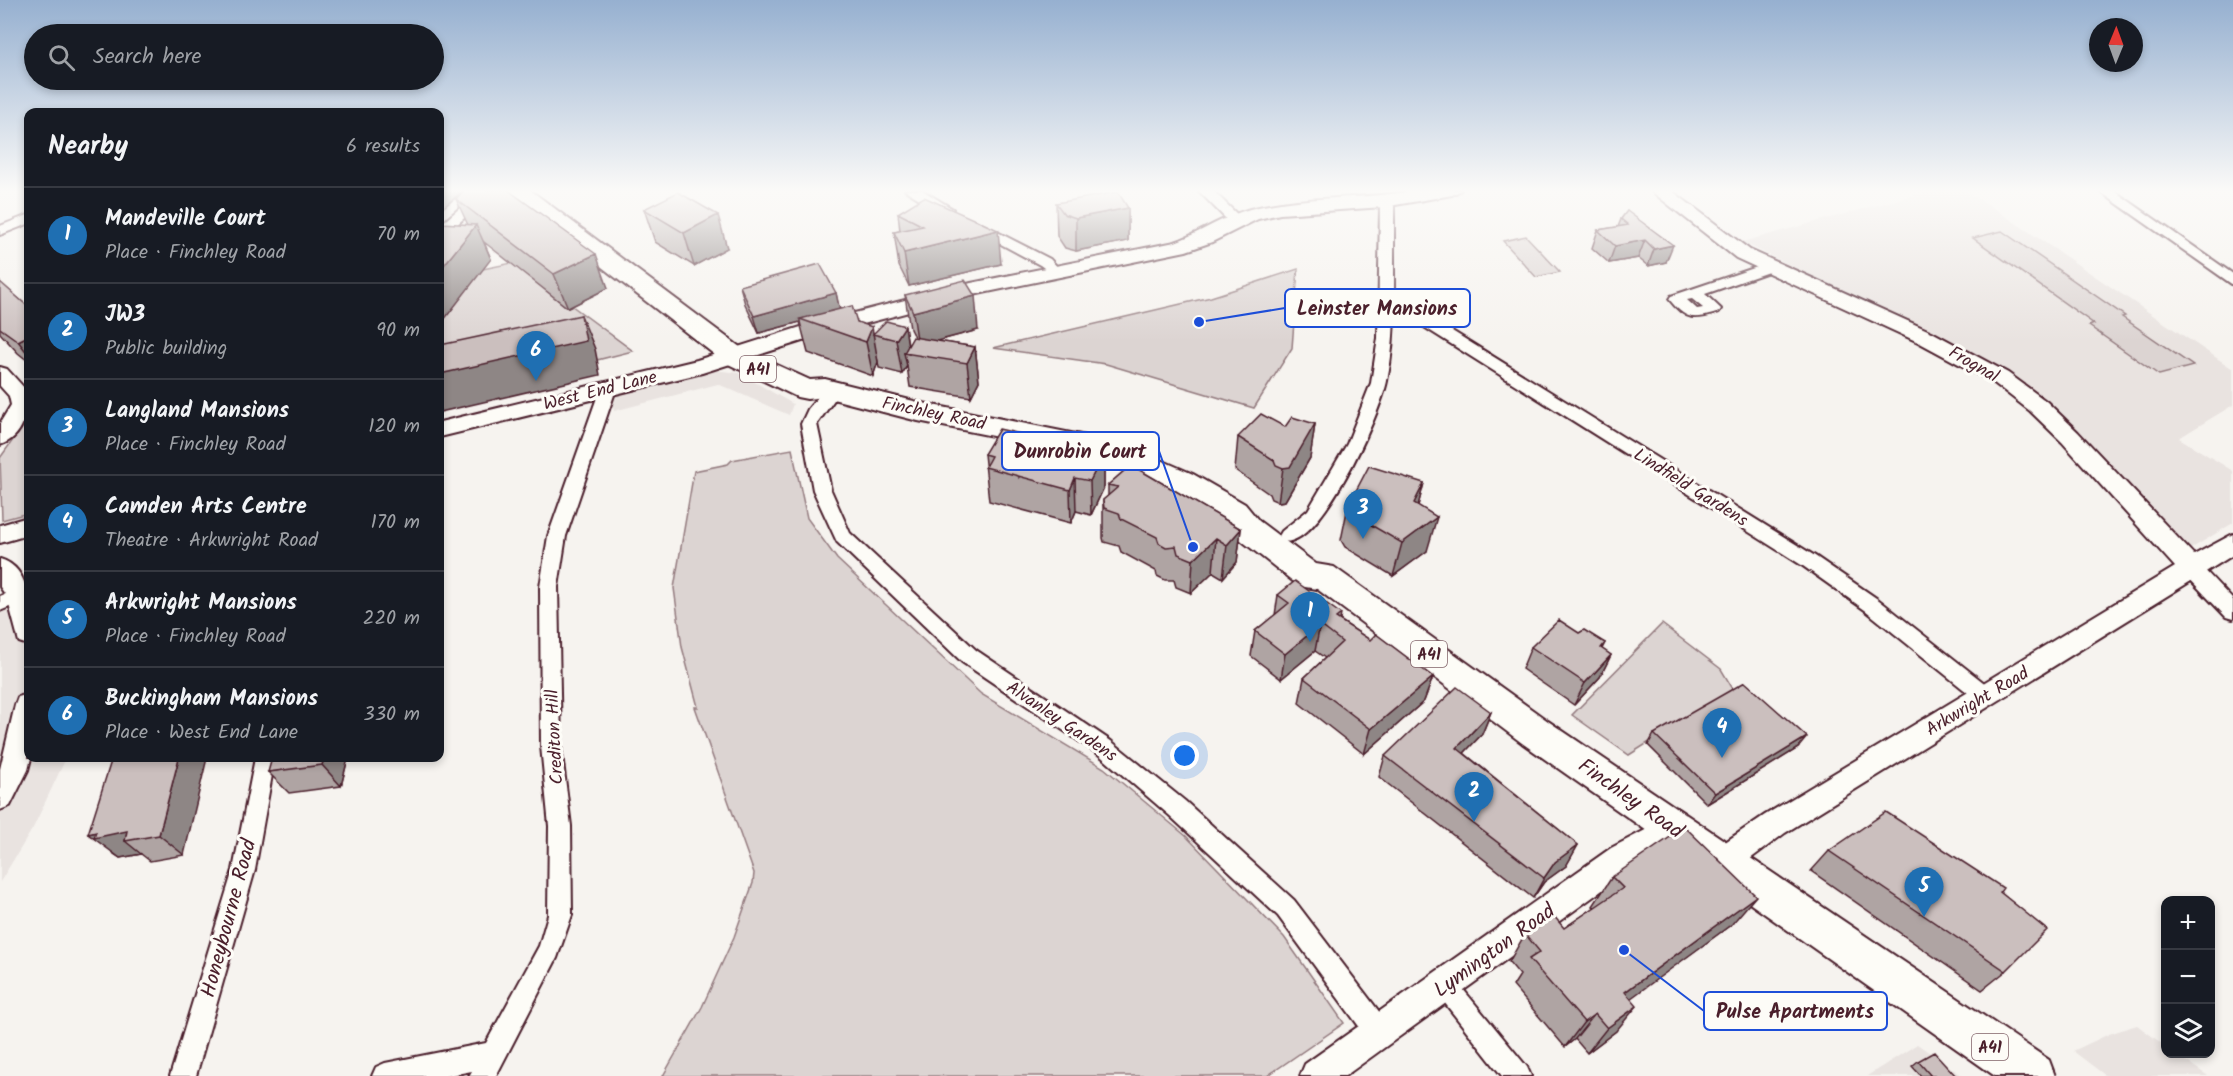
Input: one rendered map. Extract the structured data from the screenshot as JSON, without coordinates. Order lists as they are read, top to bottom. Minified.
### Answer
{"streets":{"highway":["A41","Finchley Road"],"street":["Frognal","West End Lane","Lindfield Gardens","Arkwright Road","Alvanley Gardens","Crediton Hill","Honeybourne Road","Lymington Road"]},"crossings":[["Frognal","Arkwright Road"],["West End Lane","Finchley Road"],["West End Lane","Crediton Hill"],["Finchley Road","Arkwright Road"],["Finchley Road","Alvanley Gardens"],["Finchley Road","Lymington Road"],["Lindfield Gardens","Arkwright Road"],["Alvanley Gardens","Lymington Road"]],"places":["Leinster Mansions","Dunrobin Court","Pulse Apartments"],"north":"top","page":{"search":"Search here","heading":["Nearby","6 results"],"list":[{"mark":"1","name":"Mandeville Court","note":"Place · Finchley Road","value":"70 m"},{"mark":"2","name":"JW3","note":"Public building","value":"90 m"},{"mark":"3","name":"Langland Mansions","note":"Place · Finchley Road","value":"120 m"},{"mark":"4","name":"Camden Arts Centre","note":"Theatre · Arkwright Road","value":"170 m"},{"mark":"5","name":"Arkwright Mansions","note":"Place · Finchley Road","value":"220 m"},{"mark":"6","name":"Buckingham Mansions","note":"Place · West End Lane","value":"330 m"}],"pins":["6","3","1","4","2","5"],"map_buttons":["+","−"]}}
